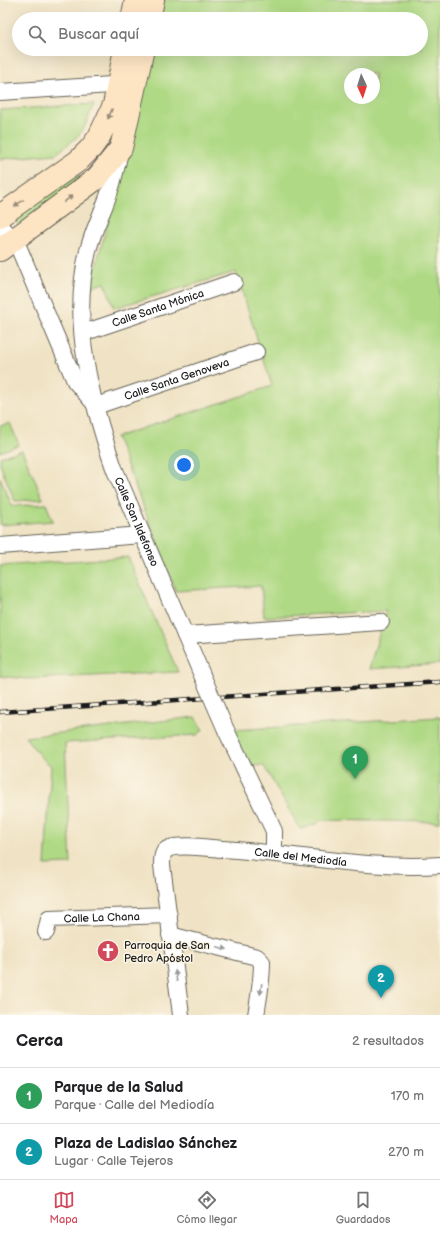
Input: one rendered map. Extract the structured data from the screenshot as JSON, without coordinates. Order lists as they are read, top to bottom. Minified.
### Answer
{"streets":{"street":["Calle Santa Mónica","Calle Santa Genoveva","Calle San Ildefonso","Calle del Mediodía","Calle La Chana"]},"crossings":[["Calle Santa Mónica","Calle San Ildefonso"],["Calle Santa Genoveva","Calle San Ildefonso"],["Calle San Ildefonso","Calle del Mediodía"],["Calle del Mediodía","Calle La Chana"]],"places":{"church":["Parroquia de San Pedro Apóstol"]},"north":"bottom","page":{"search":"Buscar aquí","pins":["1","2"],"heading":["Cerca","2 resultados"],"list":[{"mark":"1","name":"Parque de la Salud","note":"Parque · Calle del Mediodía","value":"170 m"},{"mark":"2","name":"Plaza de Ladislao Sánchez","note":"Lugar · Calle Tejeros","value":"270 m"}],"nav":["Mapa","Cómo llegar","Guardados"]}}
